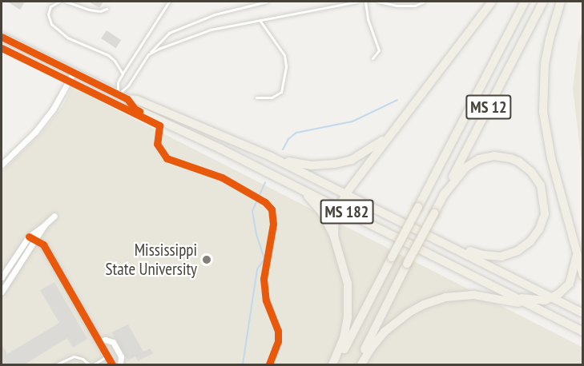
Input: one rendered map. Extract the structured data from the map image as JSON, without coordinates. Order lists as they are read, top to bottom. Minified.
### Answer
{"streets":{"main road":["MS 12","MS 182"]},"places":["Mississippi State University"]}
